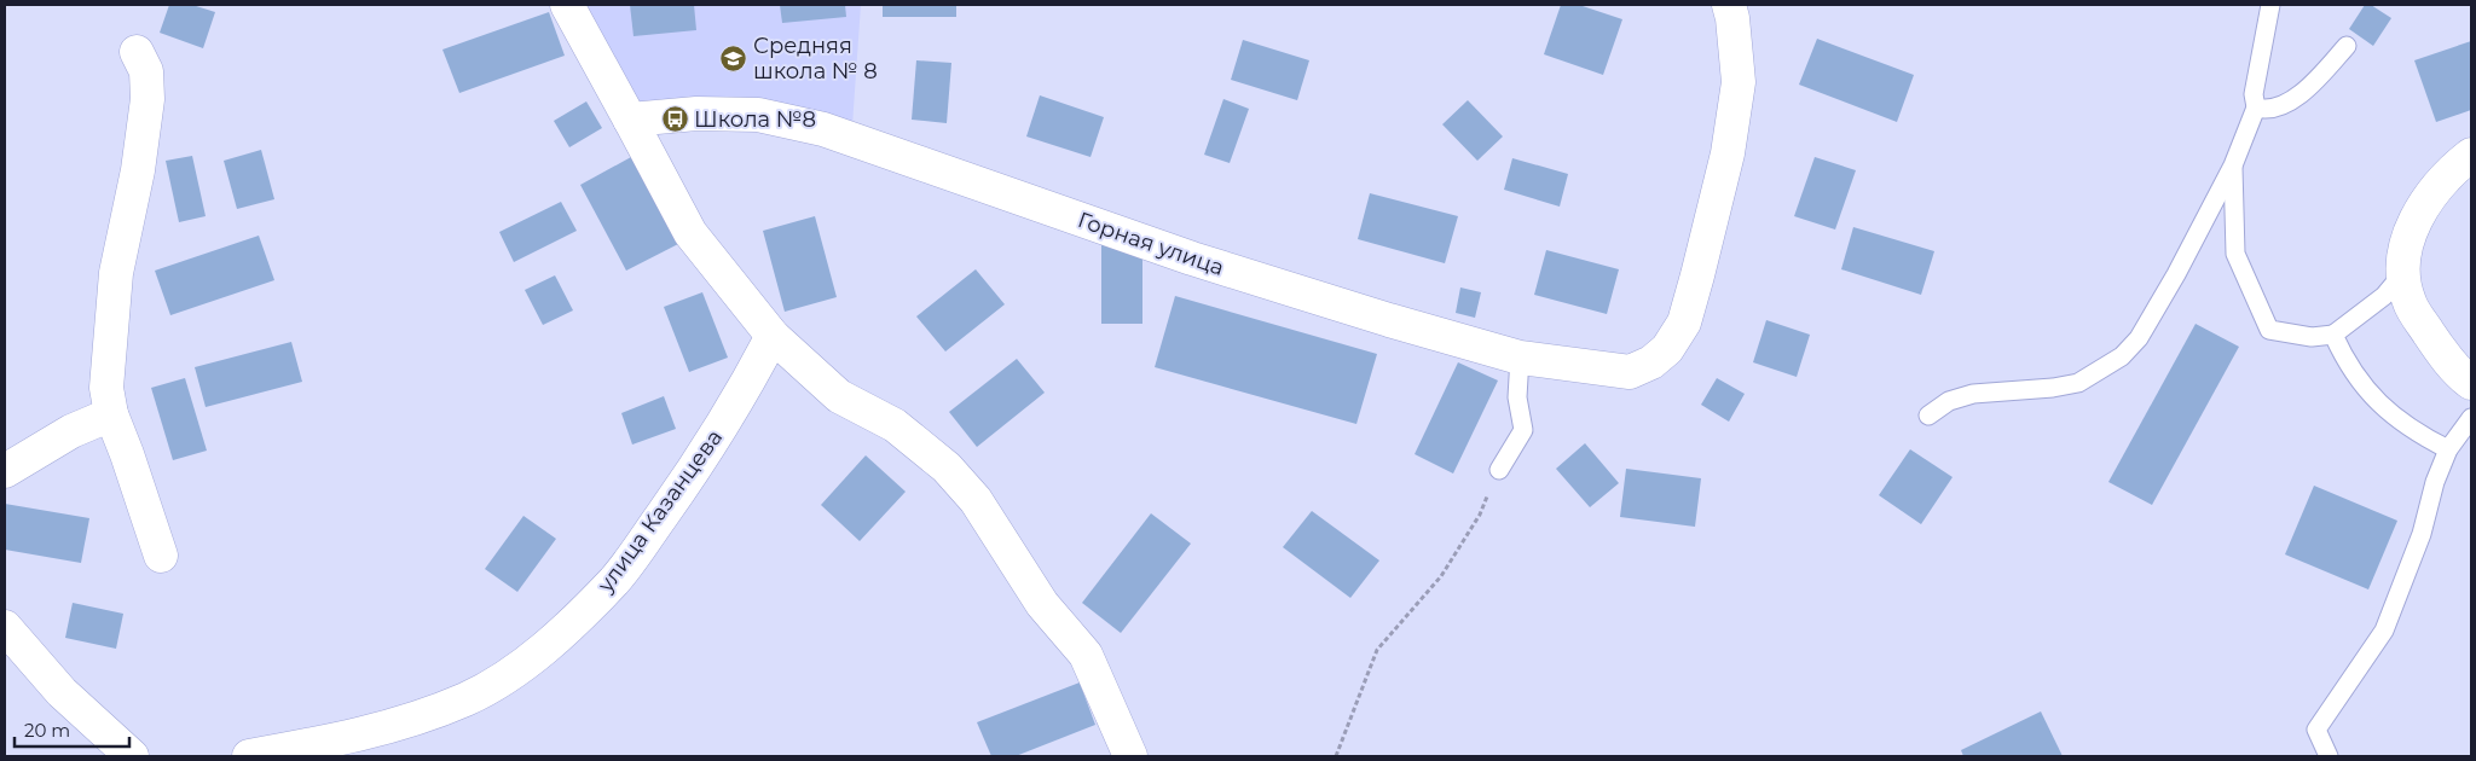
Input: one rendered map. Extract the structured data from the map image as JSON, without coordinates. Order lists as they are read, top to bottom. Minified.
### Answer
{"streets":{"street":["Горная улица","улица Казанцева"]},"places":{"school or university":["Средняя школа № 8"],"bus stop":["Школа №8"]},"scale_bar":"20 m"}
